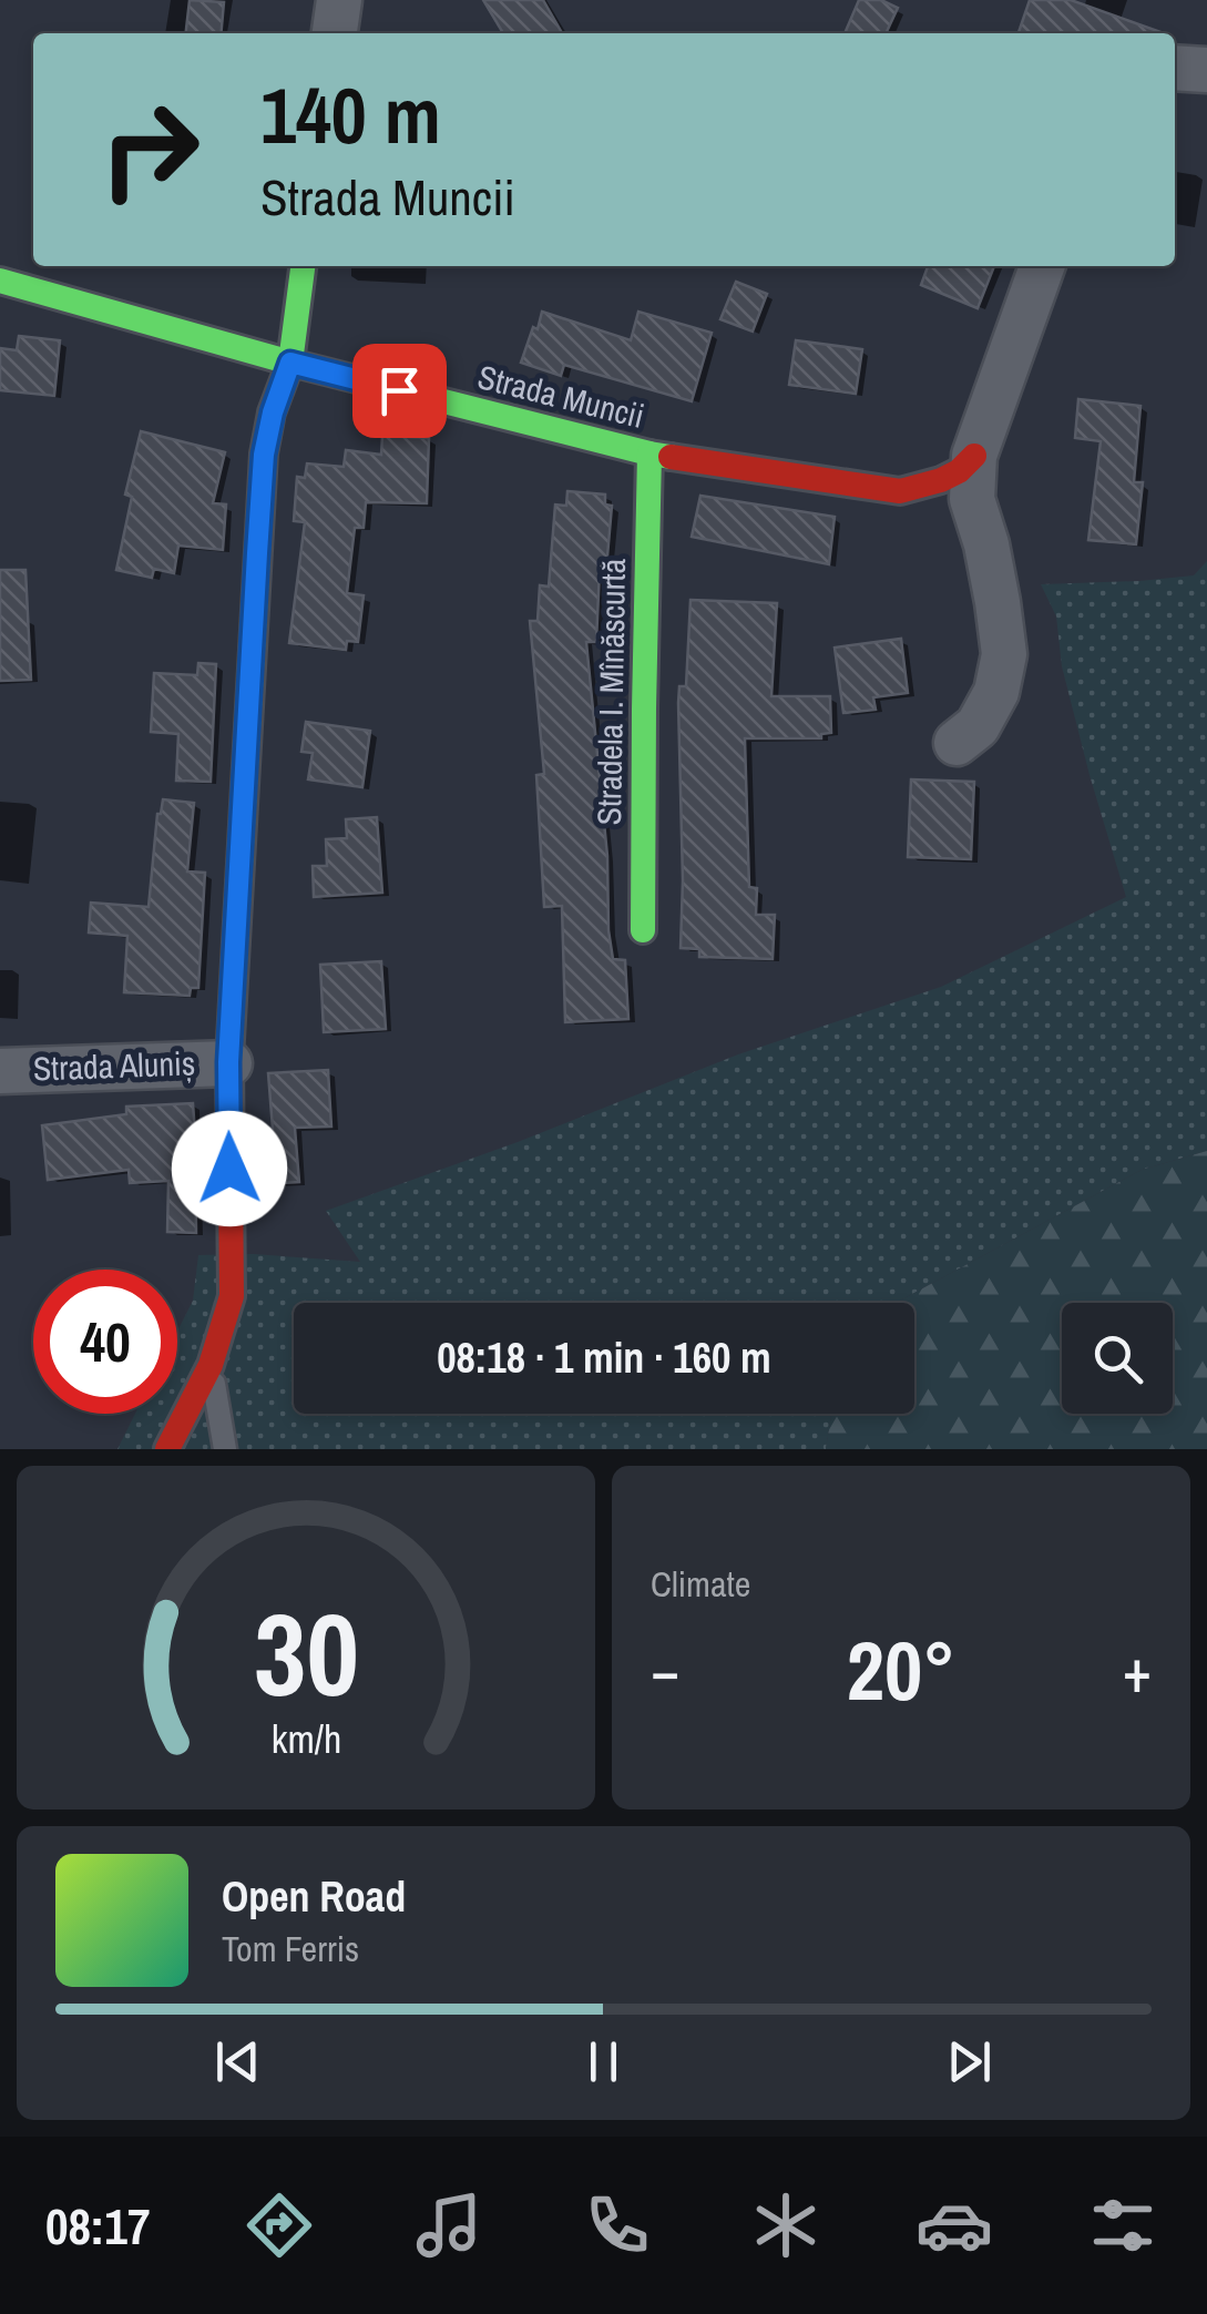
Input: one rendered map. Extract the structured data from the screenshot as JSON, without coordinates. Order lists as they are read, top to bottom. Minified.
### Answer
{"streets":{"street":["Strada Muncii","Stradela I. Mînăscurtă","Strada Aluniș"]},"crossings":[["Strada Muncii","Stradela I. Mînăscurtă"]],"page":{"turn":["140 m","Strada Muncii"],"limit":"40","trip":"08:18 · 1 min · 160 m","tile":"Climate","heat":["−","20°","+"],"song":["Open Road","Tom Ferris"],"tabs":"08:17","gauge":["30","km/h"]}}
